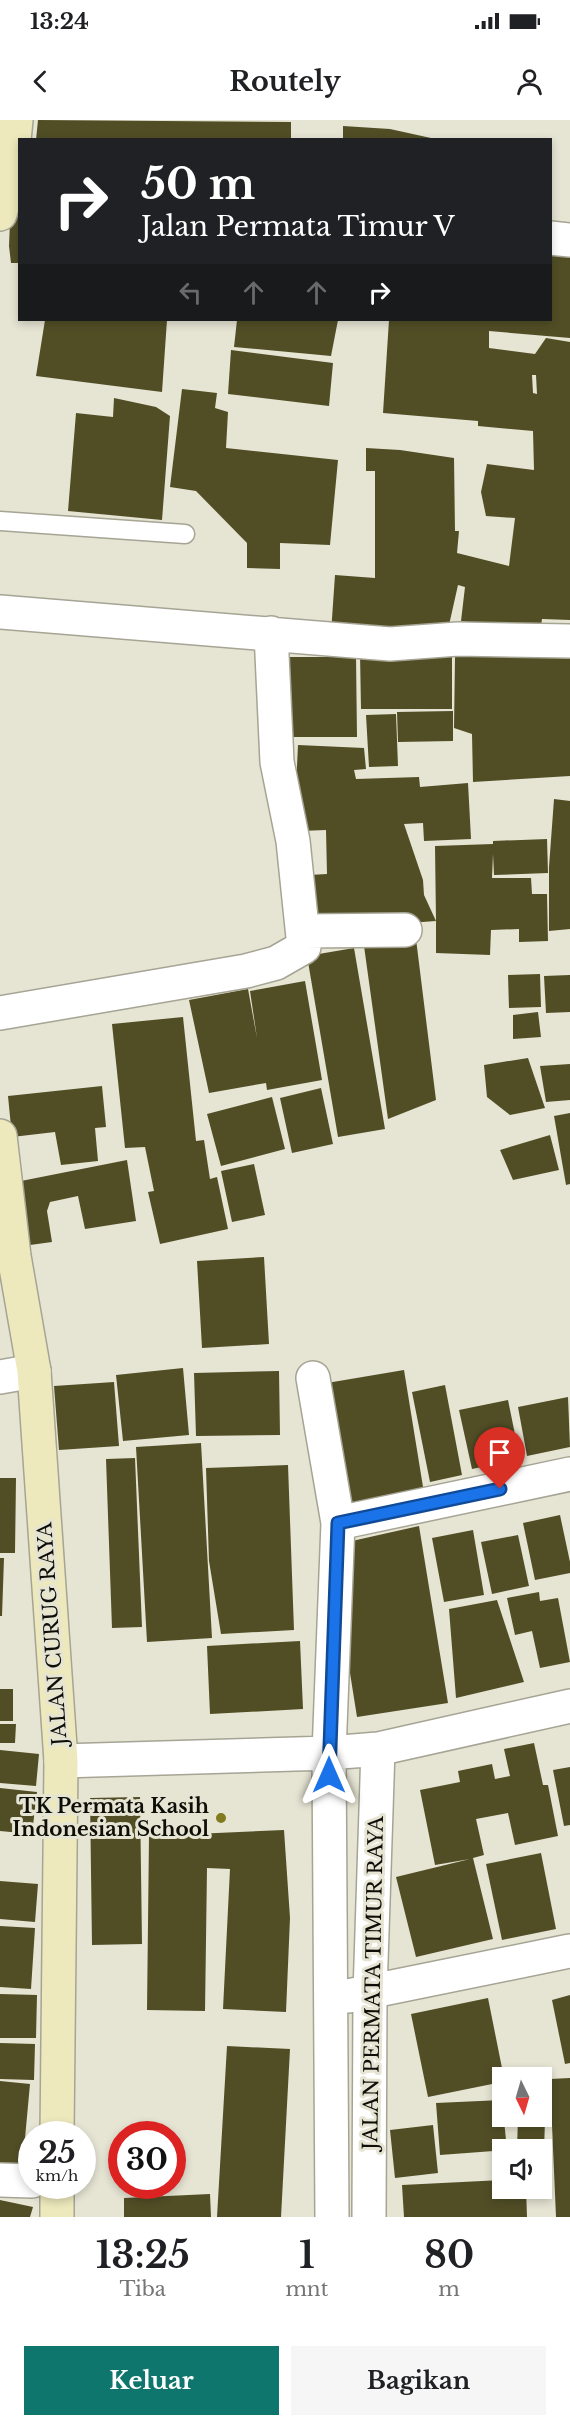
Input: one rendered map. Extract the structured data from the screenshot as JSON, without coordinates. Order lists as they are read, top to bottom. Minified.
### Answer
{"streets":{"street":["JALAN CURUG RAYA","JALAN PERMATA TIMUR RAYA"]},"places":["TK Permata Kasih Indonesian School"],"north":"bottom","page":{"status":"13:24","header":"Routely","turn":["50 m","Jalan Permata Timur V"],"speed":"25 km/h","limit":"30","eta":["13:25","Tiba","1","mnt","80","m"],"buttons":["Keluar","Bagikan"]}}
